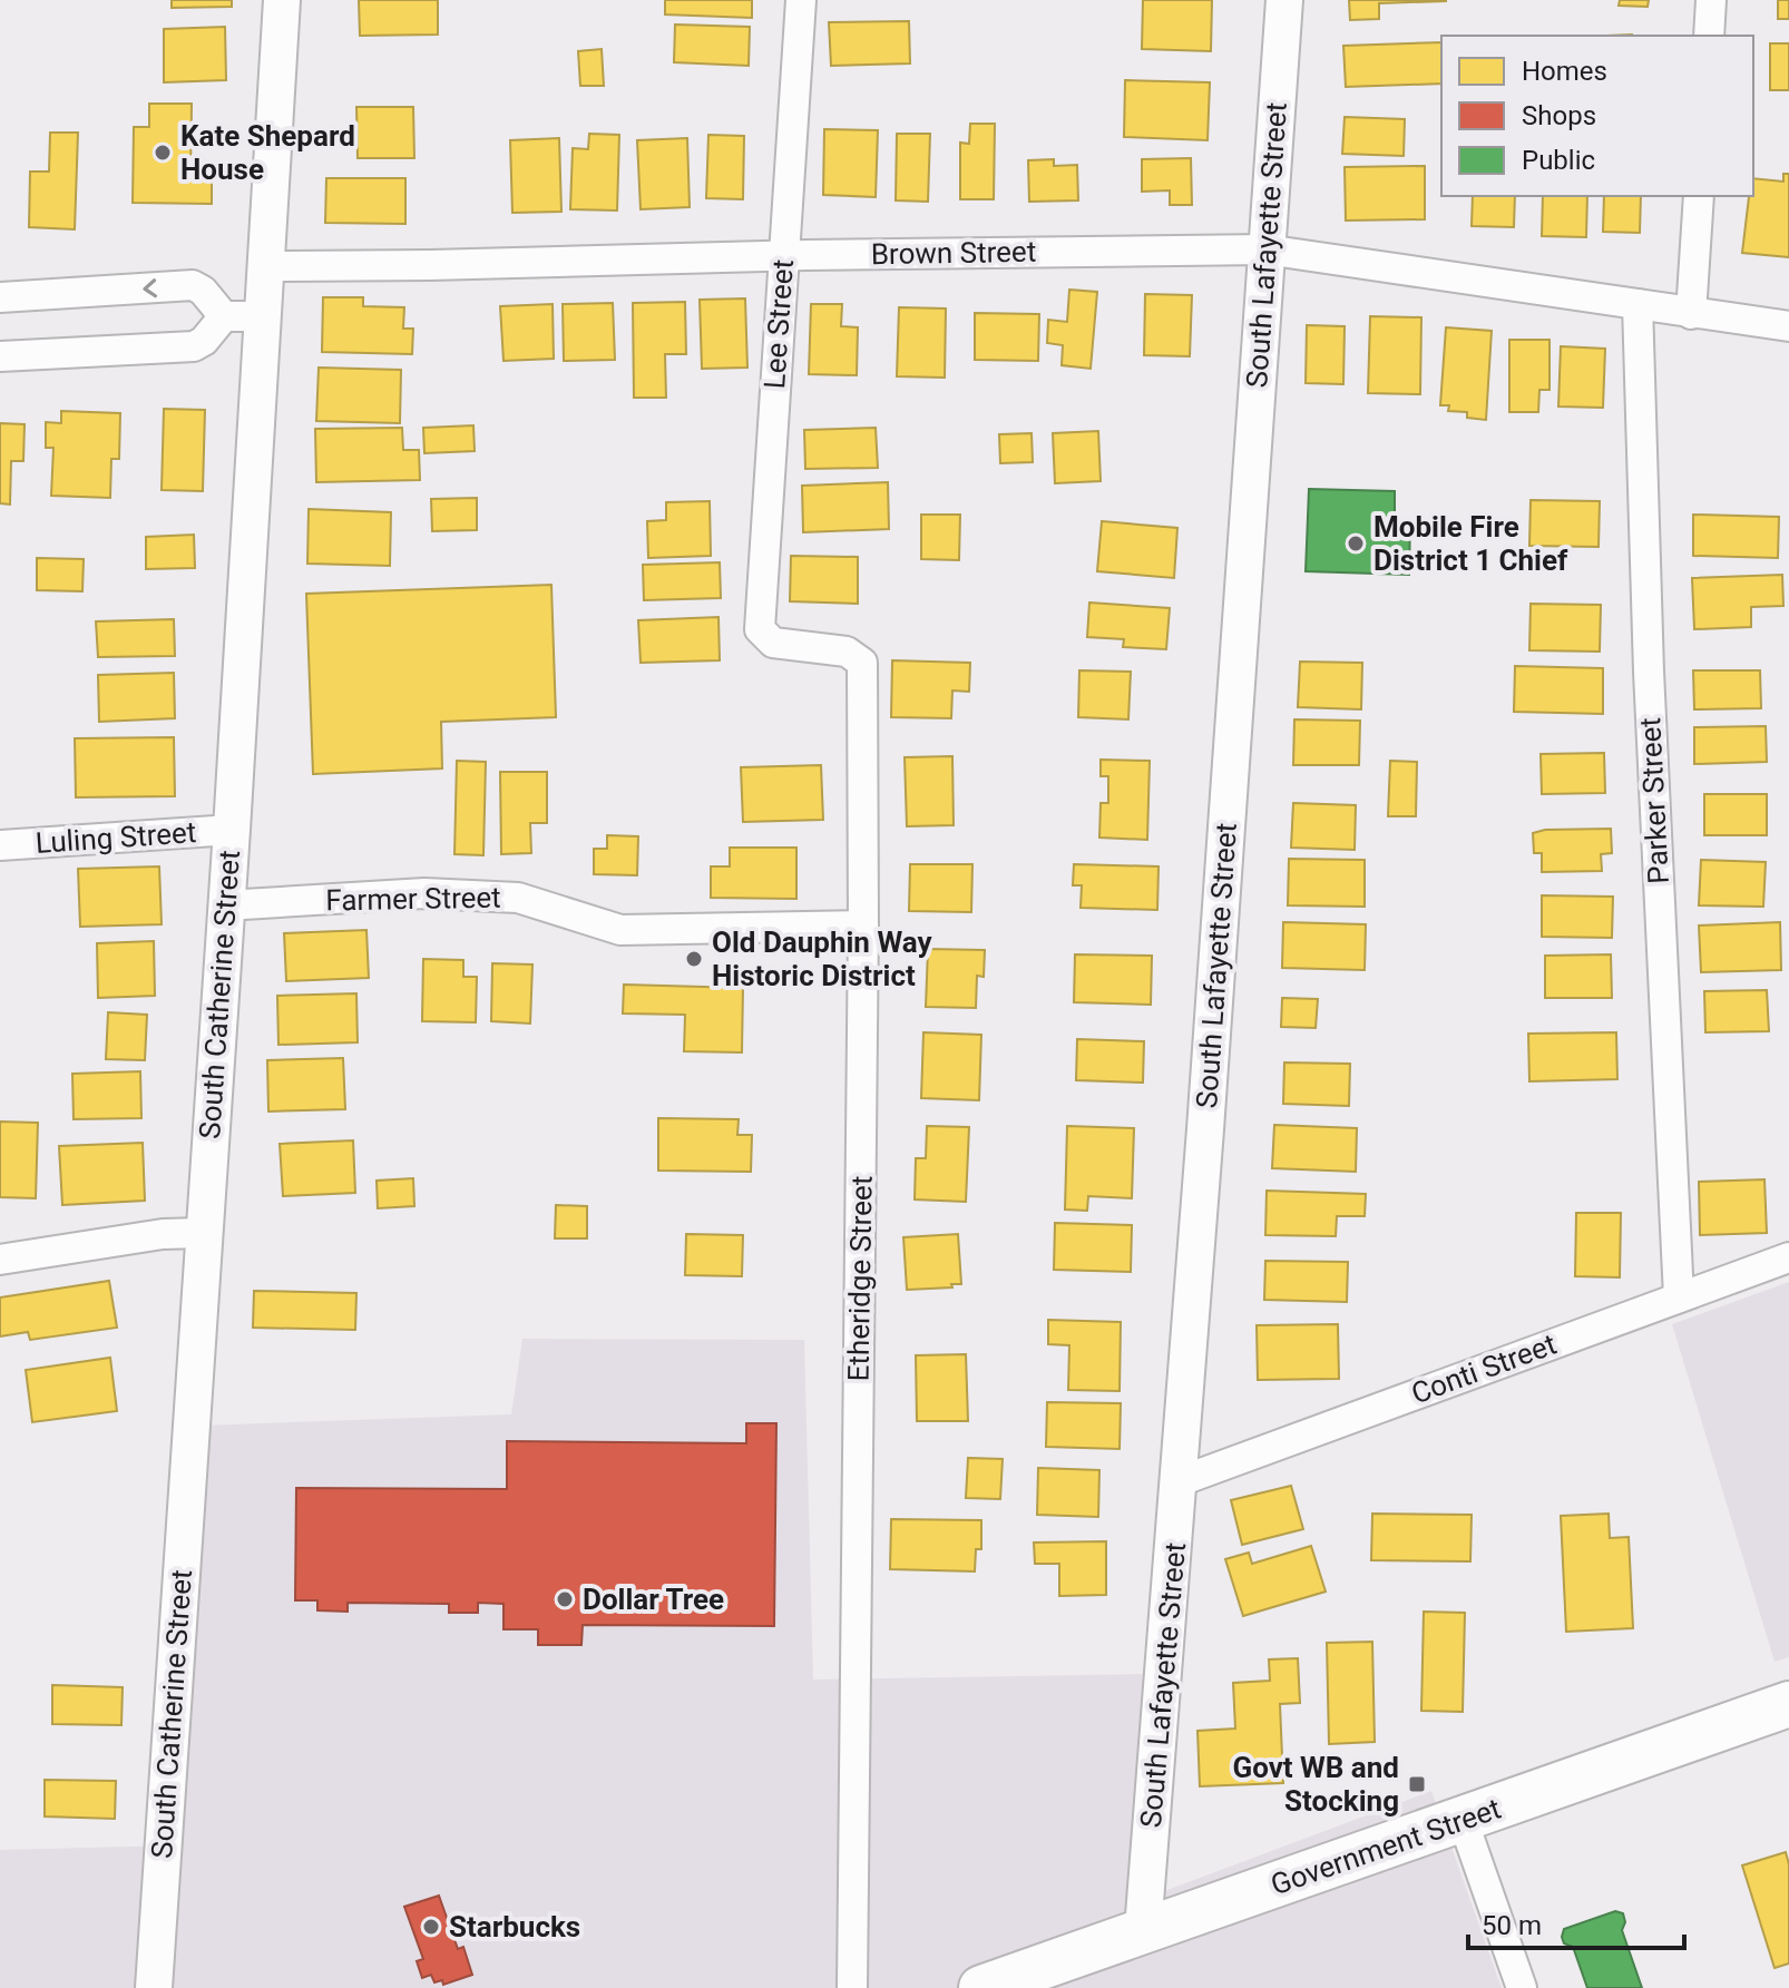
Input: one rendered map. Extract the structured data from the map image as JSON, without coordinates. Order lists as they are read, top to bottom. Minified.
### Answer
{"streets":{"main road":["Government Street"],"street":["South Lafayette Street","Brown Street","Lee Street","Parker Street","Luling Street","Farmer Street","South Catherine Street","Etheridge Street","Conti Street"]},"crossings":[["South Lafayette Street","Brown Street"],["South Lafayette Street","Conti Street"],["South Lafayette Street","Government Street"],["Brown Street","Lee Street"],["Brown Street","Parker Street"],["Brown Street","South Catherine Street"],["Lee Street","Etheridge Street"],["Parker Street","Conti Street"],["Luling Street","South Catherine Street"],["Farmer Street","South Catherine Street"],["Farmer Street","Etheridge Street"]],"places":{"other":["Kate Shepard House","Mobile Fire District 1 Chief","Old Dauphin Way Historic District","Dollar Tree","Starbucks"],"transit":["Govt WB and Stocking"]},"legend":["Homes","Shops","Public"],"scale_bar":"50 m"}
